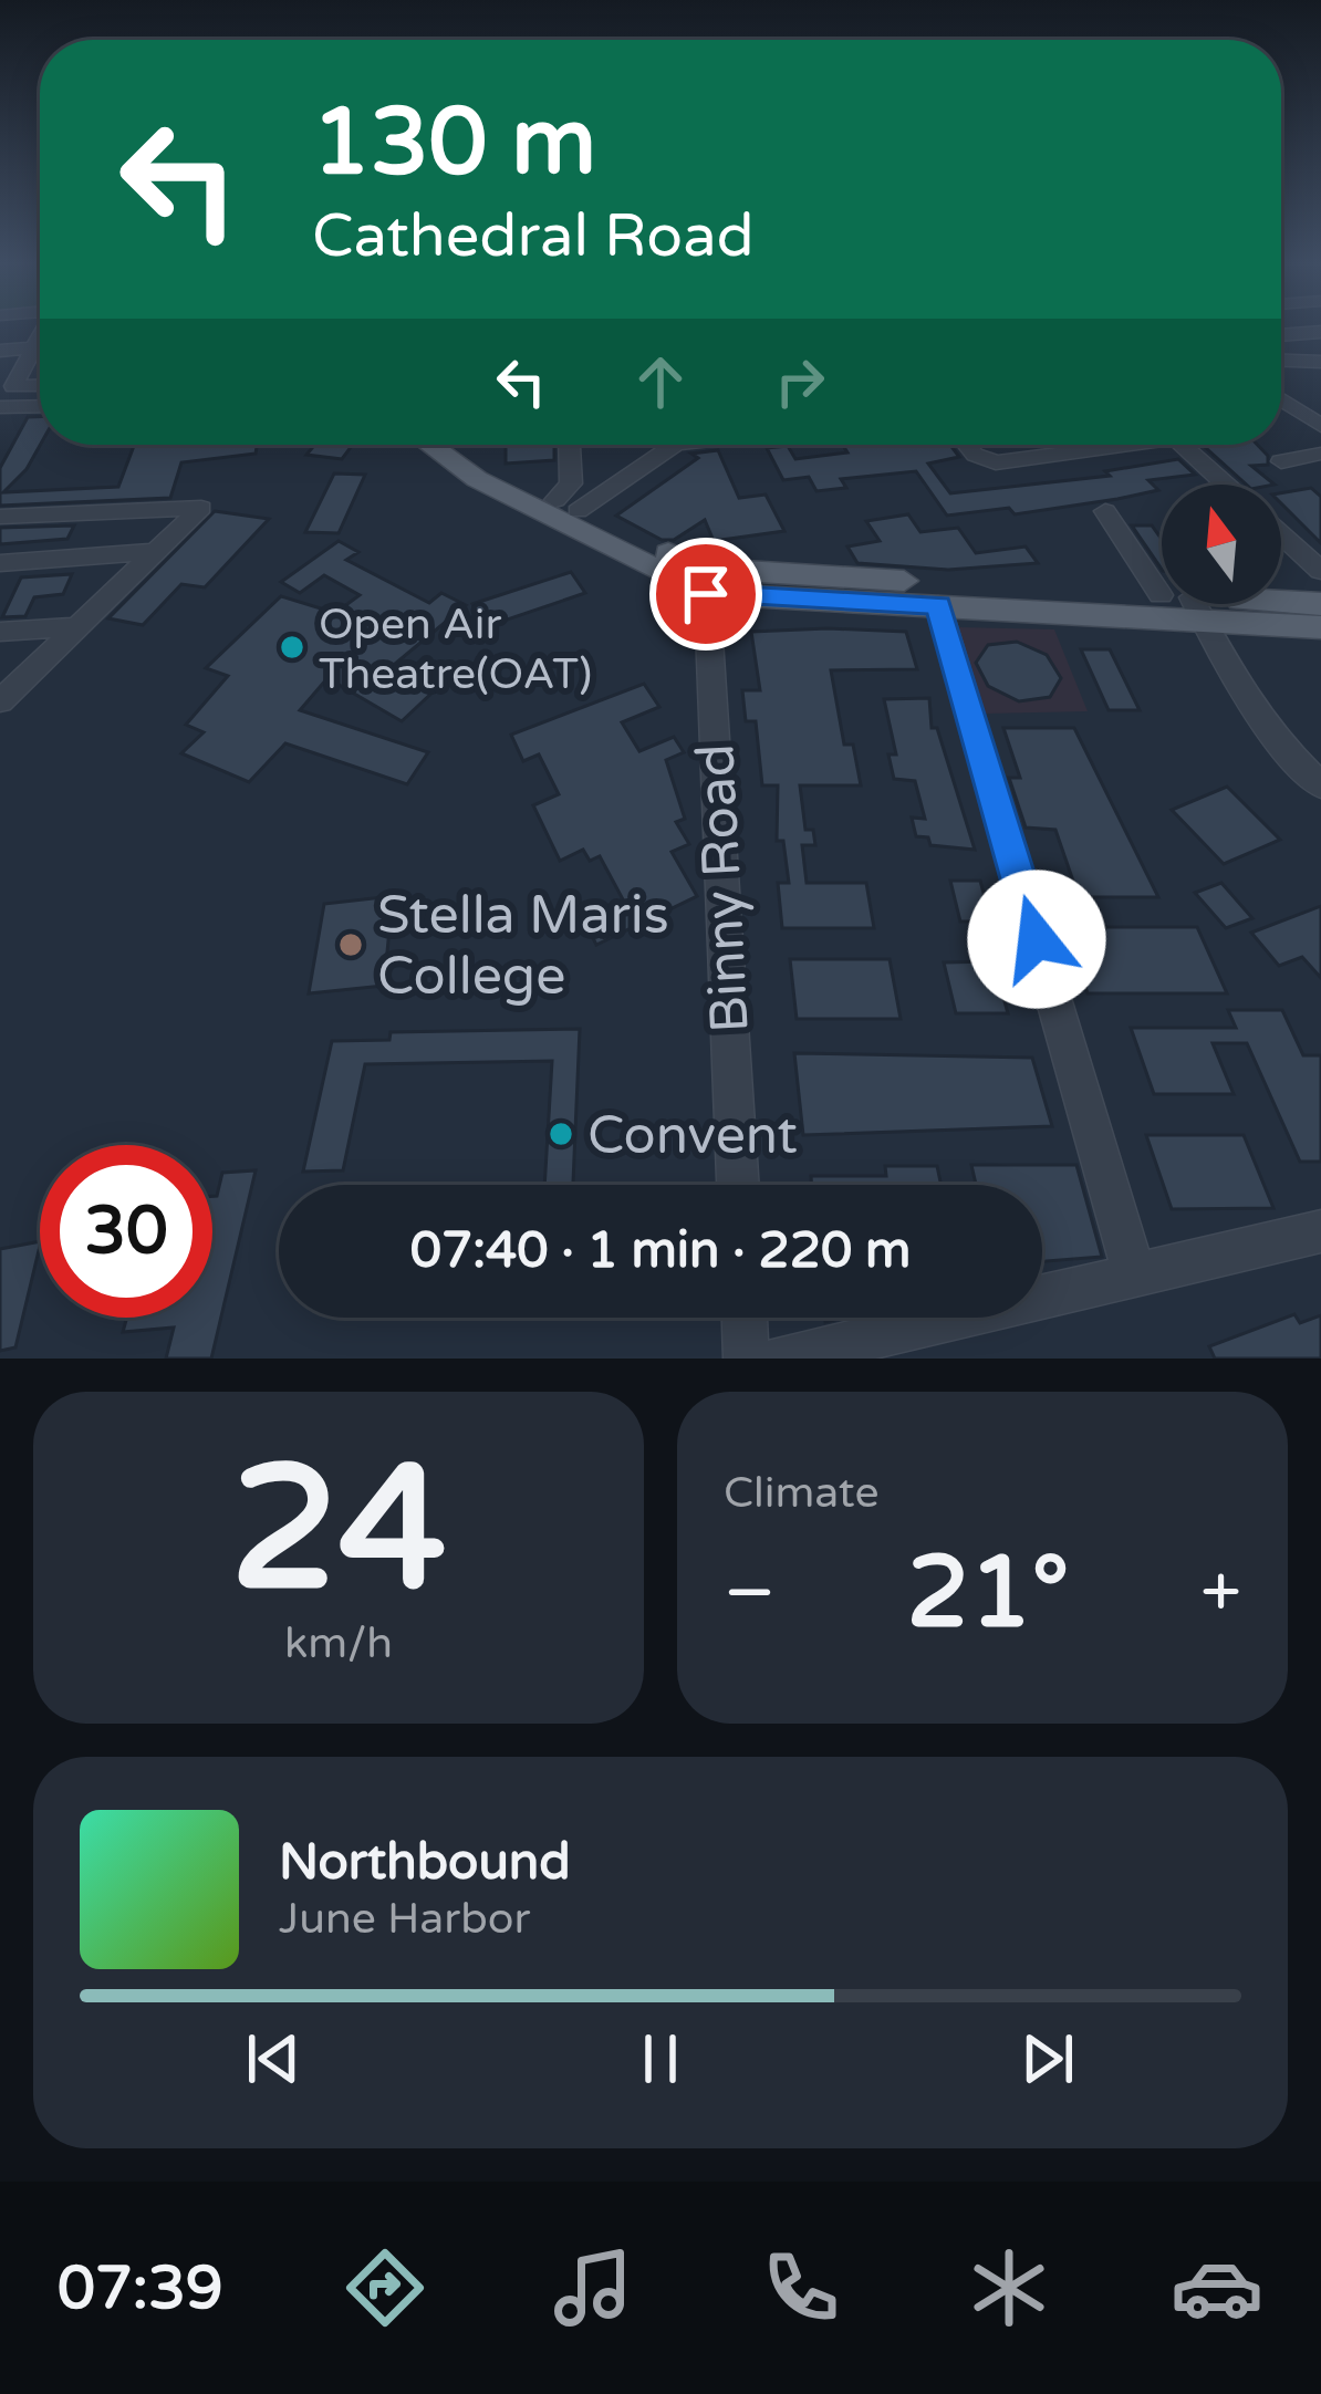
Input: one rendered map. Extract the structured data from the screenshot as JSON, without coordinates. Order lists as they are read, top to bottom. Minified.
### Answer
{"streets":{"street":["Binny Road"]},"places":["Open Air Theatre(OAT)","Stella Maris College","Convent"],"north":"top","page":{"turn":["130 m","Cathedral Road"],"limit":"30","trip":"07:40 · 1 min · 220 m","tile":[["24","km/h"],"Climate"],"heat":["−","21°","+"],"song":["Northbound","June Harbor"],"tabs":"07:39"}}
